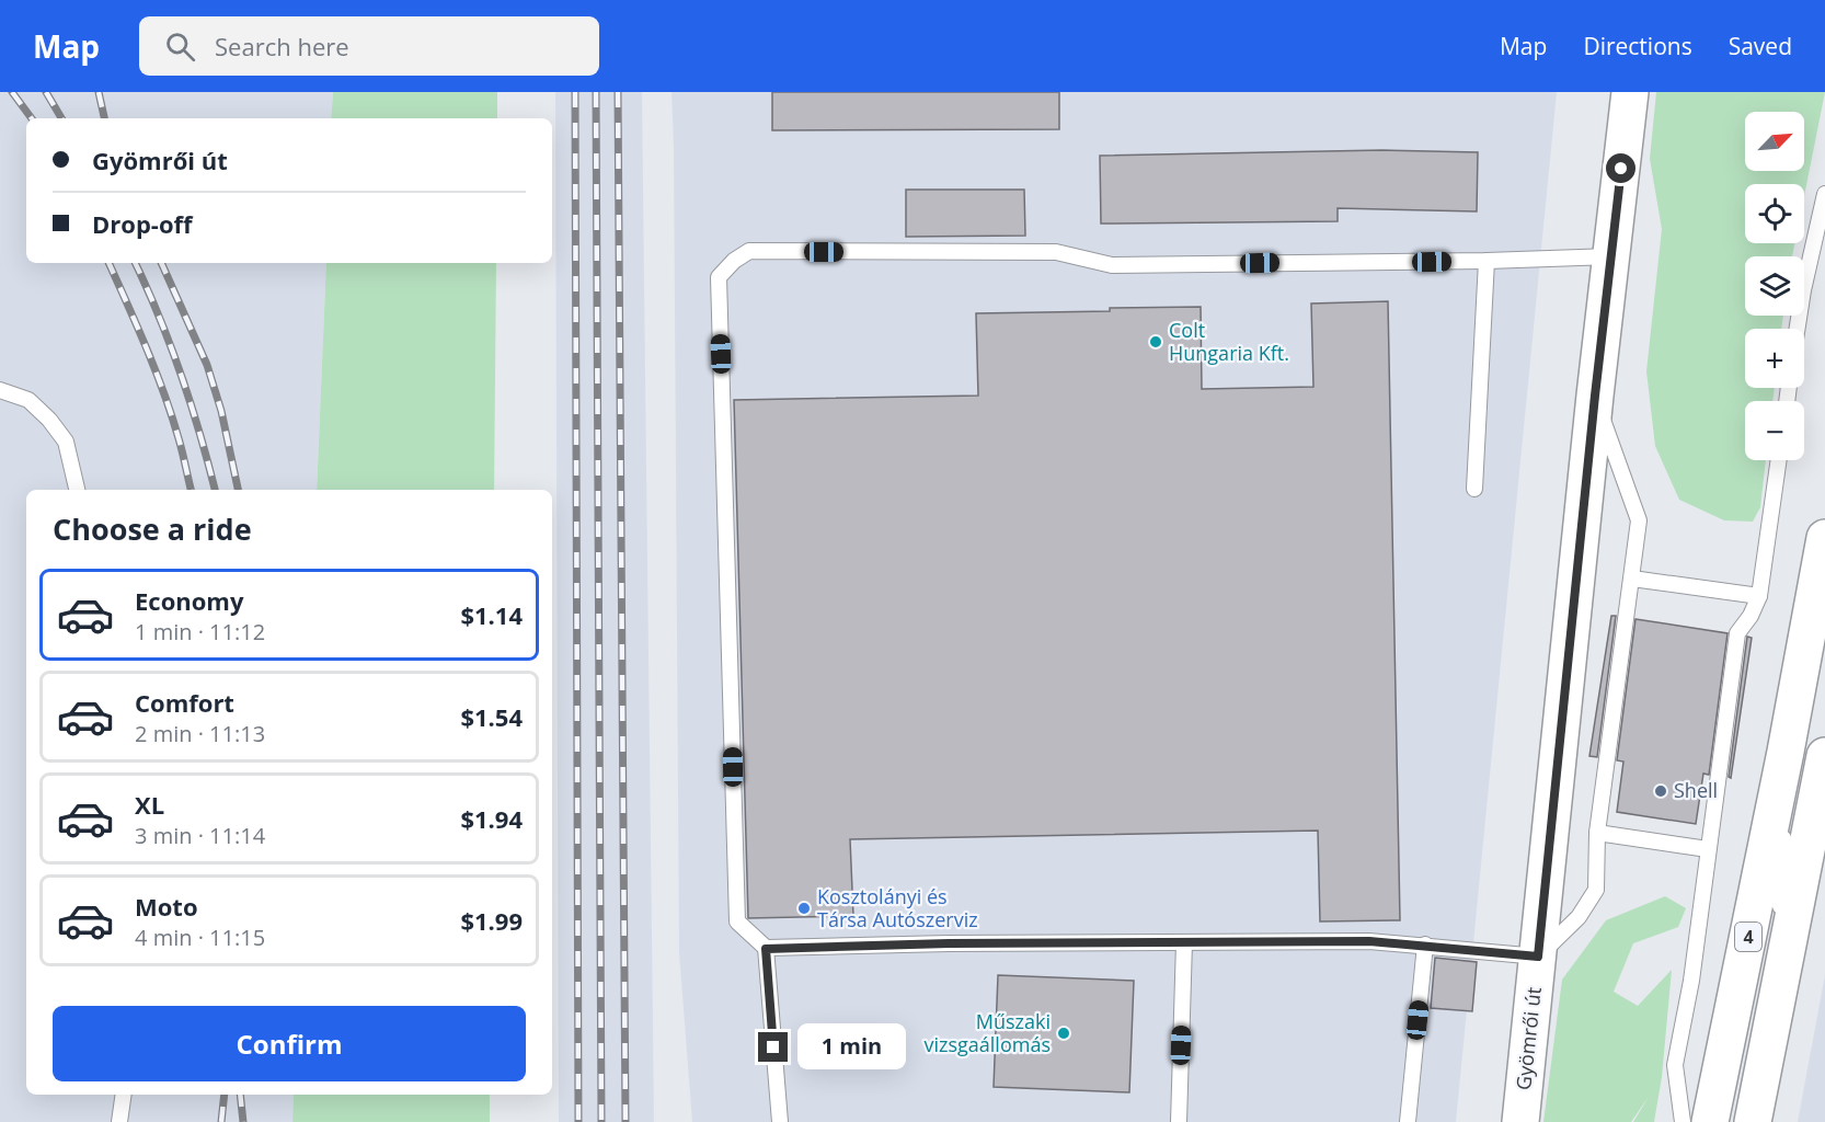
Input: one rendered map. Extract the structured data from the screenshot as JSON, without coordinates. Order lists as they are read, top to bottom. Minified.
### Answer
{"streets":{"street":["4","Gyömrői út"]},"places":["Colt Hungaria Kft.","Shell","Kosztolányi és Társa Autószerviz","Műszaki vizsgaállomás"],"north":"top right","page":{"header":"Map","search":"Search here","nav":["Map","Directions","Saved"],"map_buttons":["+","−"],"banner":["Gyömrői út","Drop-off"],"heading":"Choose a ride","list":[{"name":"Economy","note":"1 min · 11:12","value":"$1.14"},{"name":"Comfort","note":"2 min · 11:13","value":"$1.54"},{"name":"XL","note":"3 min · 11:14","value":"$1.94"},{"name":"Moto","note":"4 min · 11:15","value":"$1.99"}],"buttons":"Confirm","bubble":"1 min"}}
